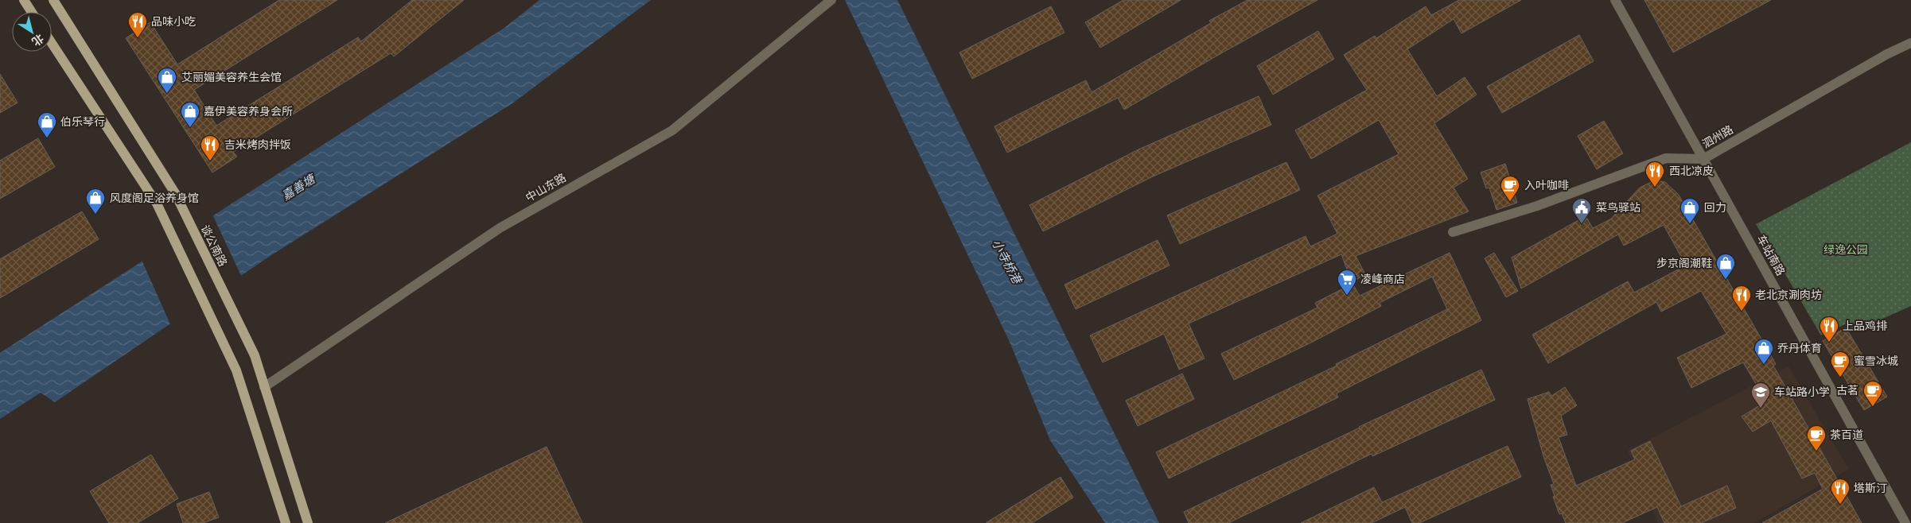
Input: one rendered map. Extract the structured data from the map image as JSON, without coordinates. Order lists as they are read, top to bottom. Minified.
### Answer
{"streets":{"main road":["谈公南路"],"street":["泗州路","中山东路","车站南路"]},"crossings":[["泗州路","车站南路"],["中山东路","谈公南路"]],"water":["嘉善塘","小寺桥港"],"parks":["绿逸公园"],"places":{"restaurant":["品味小吃","吉米烤肉拌饭","西北凉皮","老北京涮肉坊","上品鸡排","塔斯汀"],"shop":["艾丽媚美容养生会馆","嘉伊美容养身会所","伯乐琴行","风度阁足浴养身馆","回力","步京阁潮鞋","乔丹体育"],"cafe":["入叶咖啡","蜜雪冰城","古茗","茶百道"],"public building":["菜鸟驿站"],"supermarket":["凌峰商店"],"school or university":["车站路小学"]},"north":"bottom right"}
